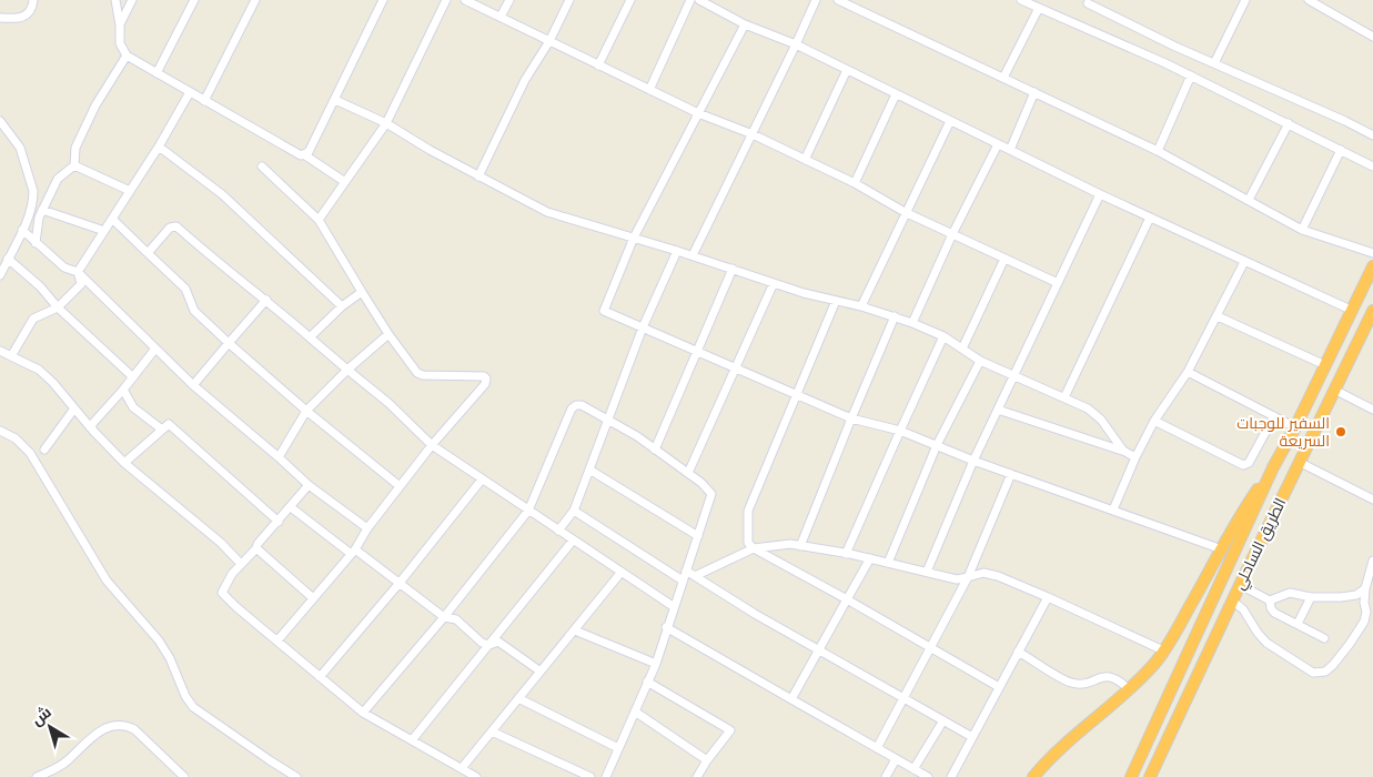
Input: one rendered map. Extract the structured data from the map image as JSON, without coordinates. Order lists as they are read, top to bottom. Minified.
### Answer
{"streets":{"highway":["الطريق الساحلي"]},"places":["السفير للوجبات السريعة"],"north":"top left"}
